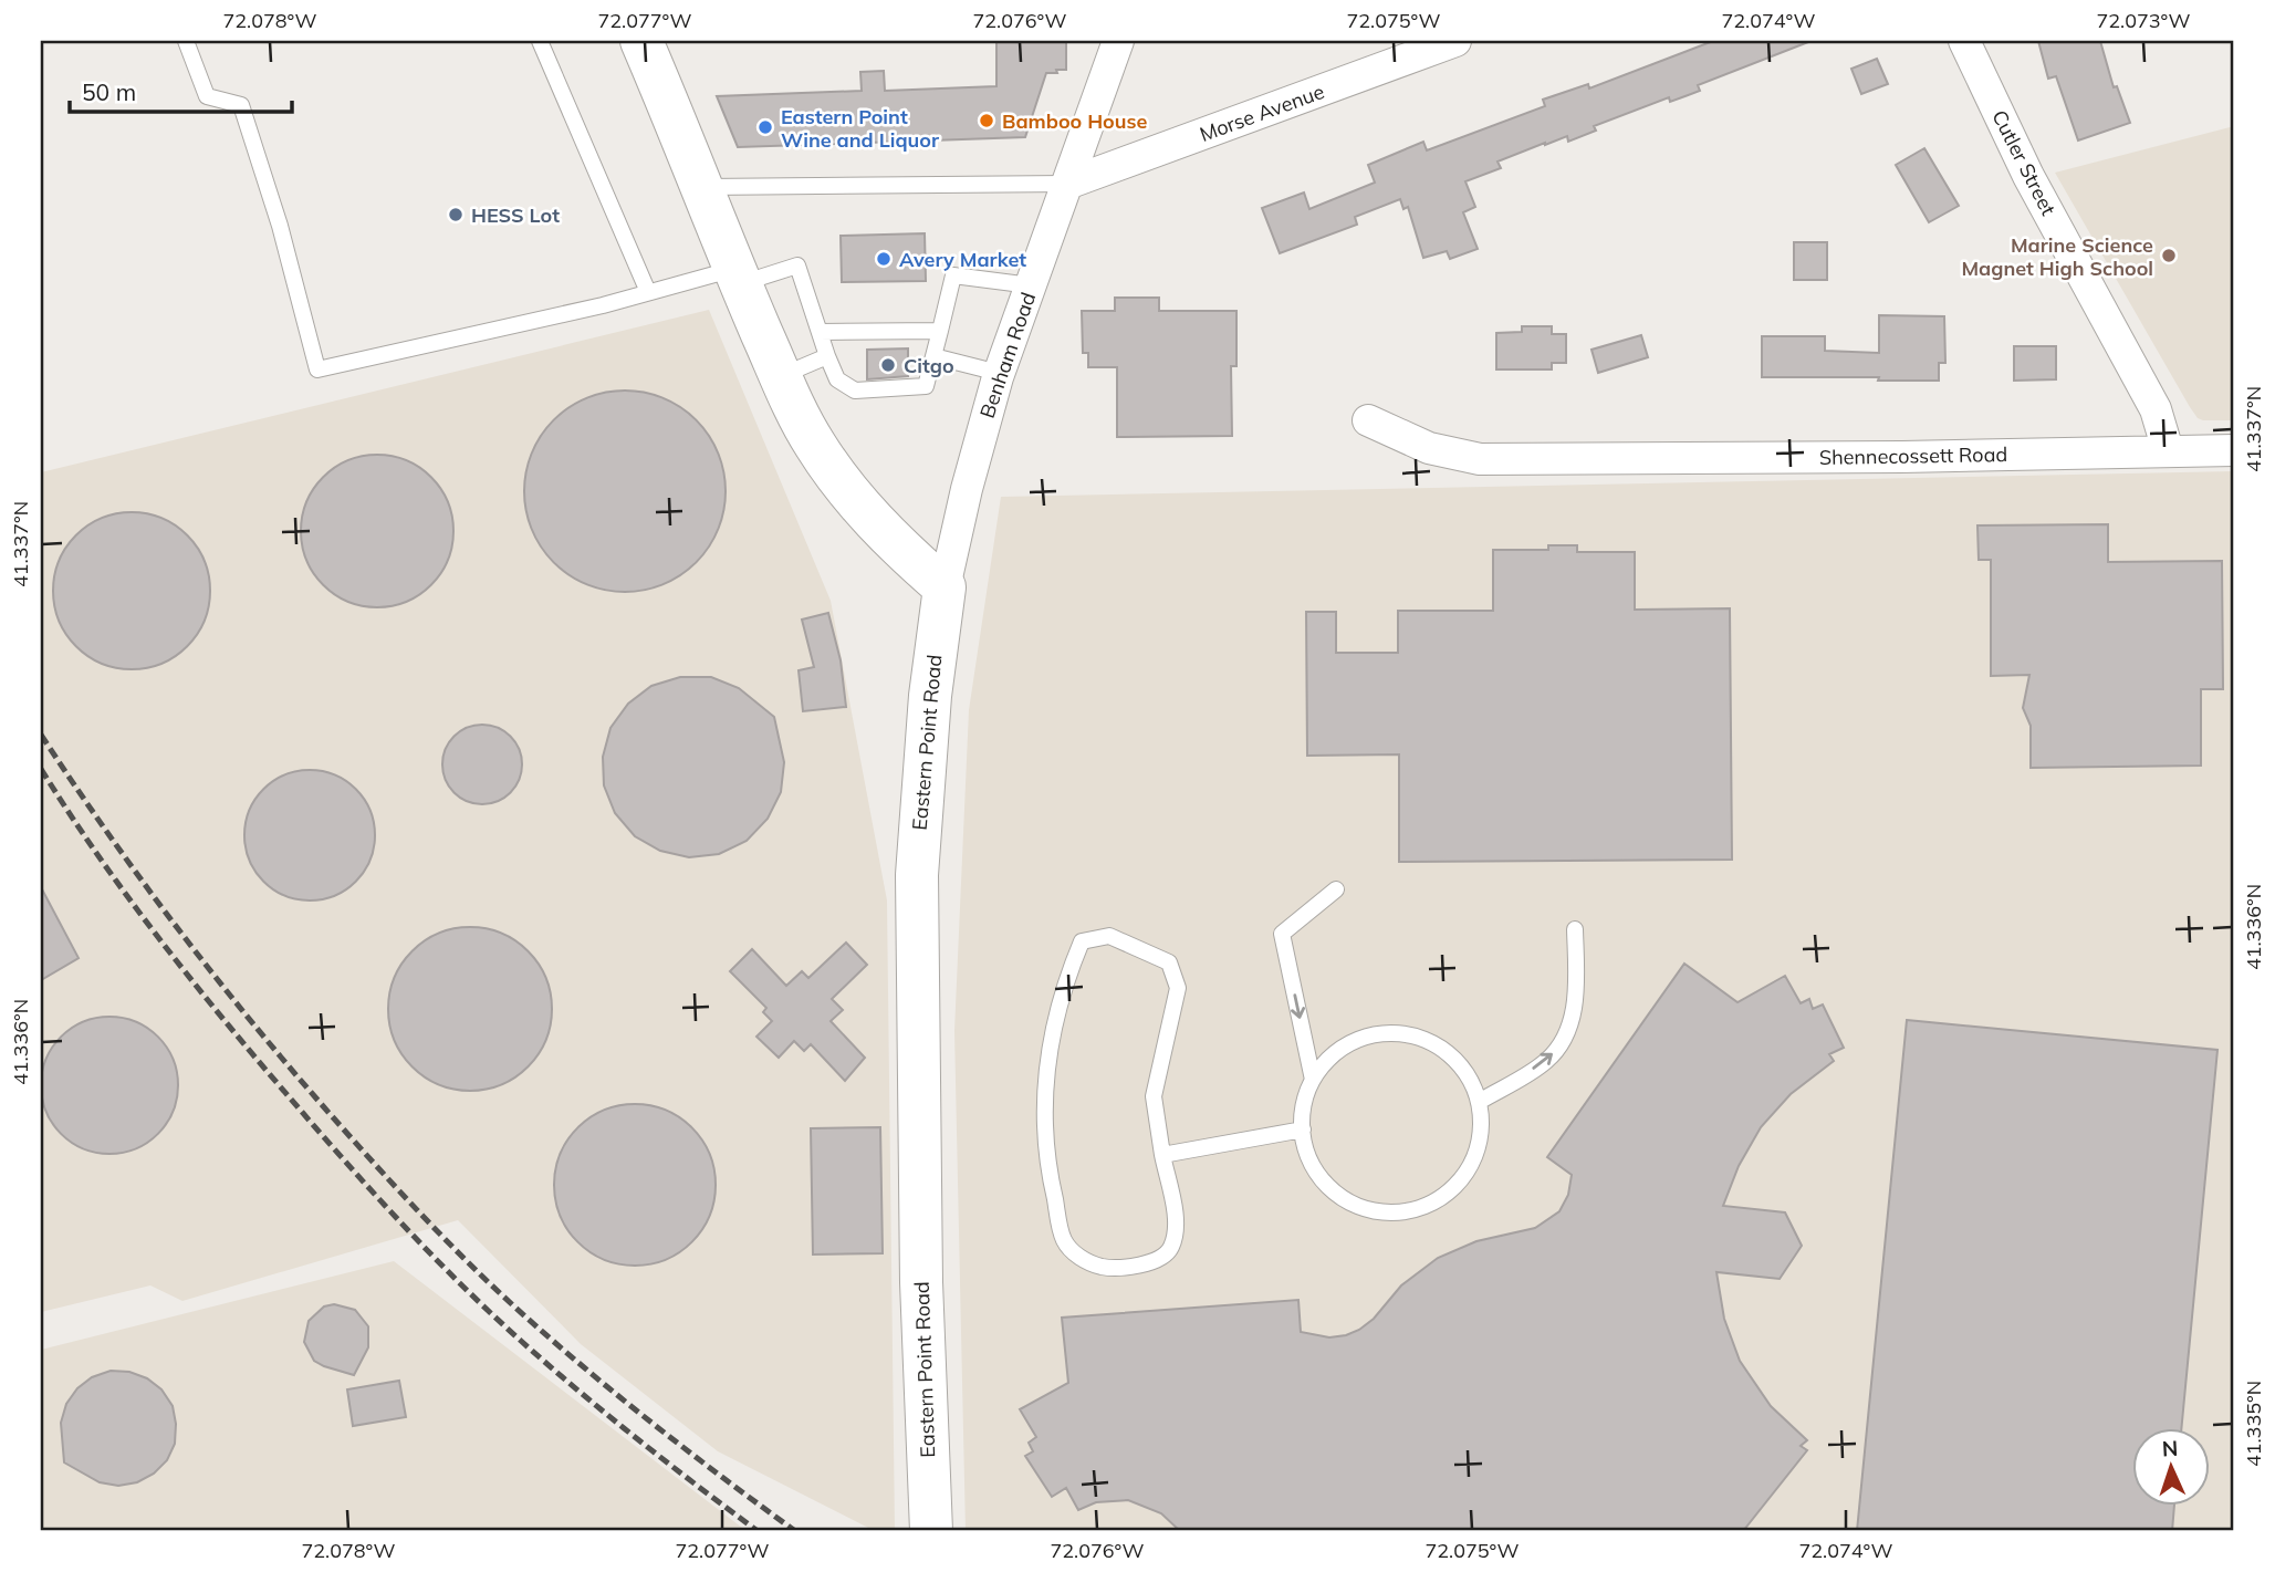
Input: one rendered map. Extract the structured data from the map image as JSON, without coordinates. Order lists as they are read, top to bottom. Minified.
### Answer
{"streets":{"main road":["Eastern Point Road"],"street":["Morse Avenue","Cutler Street","Benham Road","Shennecossett Road"]},"crossings":[["Morse Avenue","Benham Road"],["Cutler Street","Shennecossett Road"],["Benham Road","Eastern Point Road"]],"places":["Bamboo House","Eastern Point Wine and Liquor","HESS Lot","Marine Science Magnet High School","Avery Market","Citgo"],"scale_bar":"50 m","north":"top","coordinates":["72.078°W","72.077°W","72.076°W","72.075°W","72.074°W","72.073°W","41.337°N","41.336°N","41.335°N"]}
